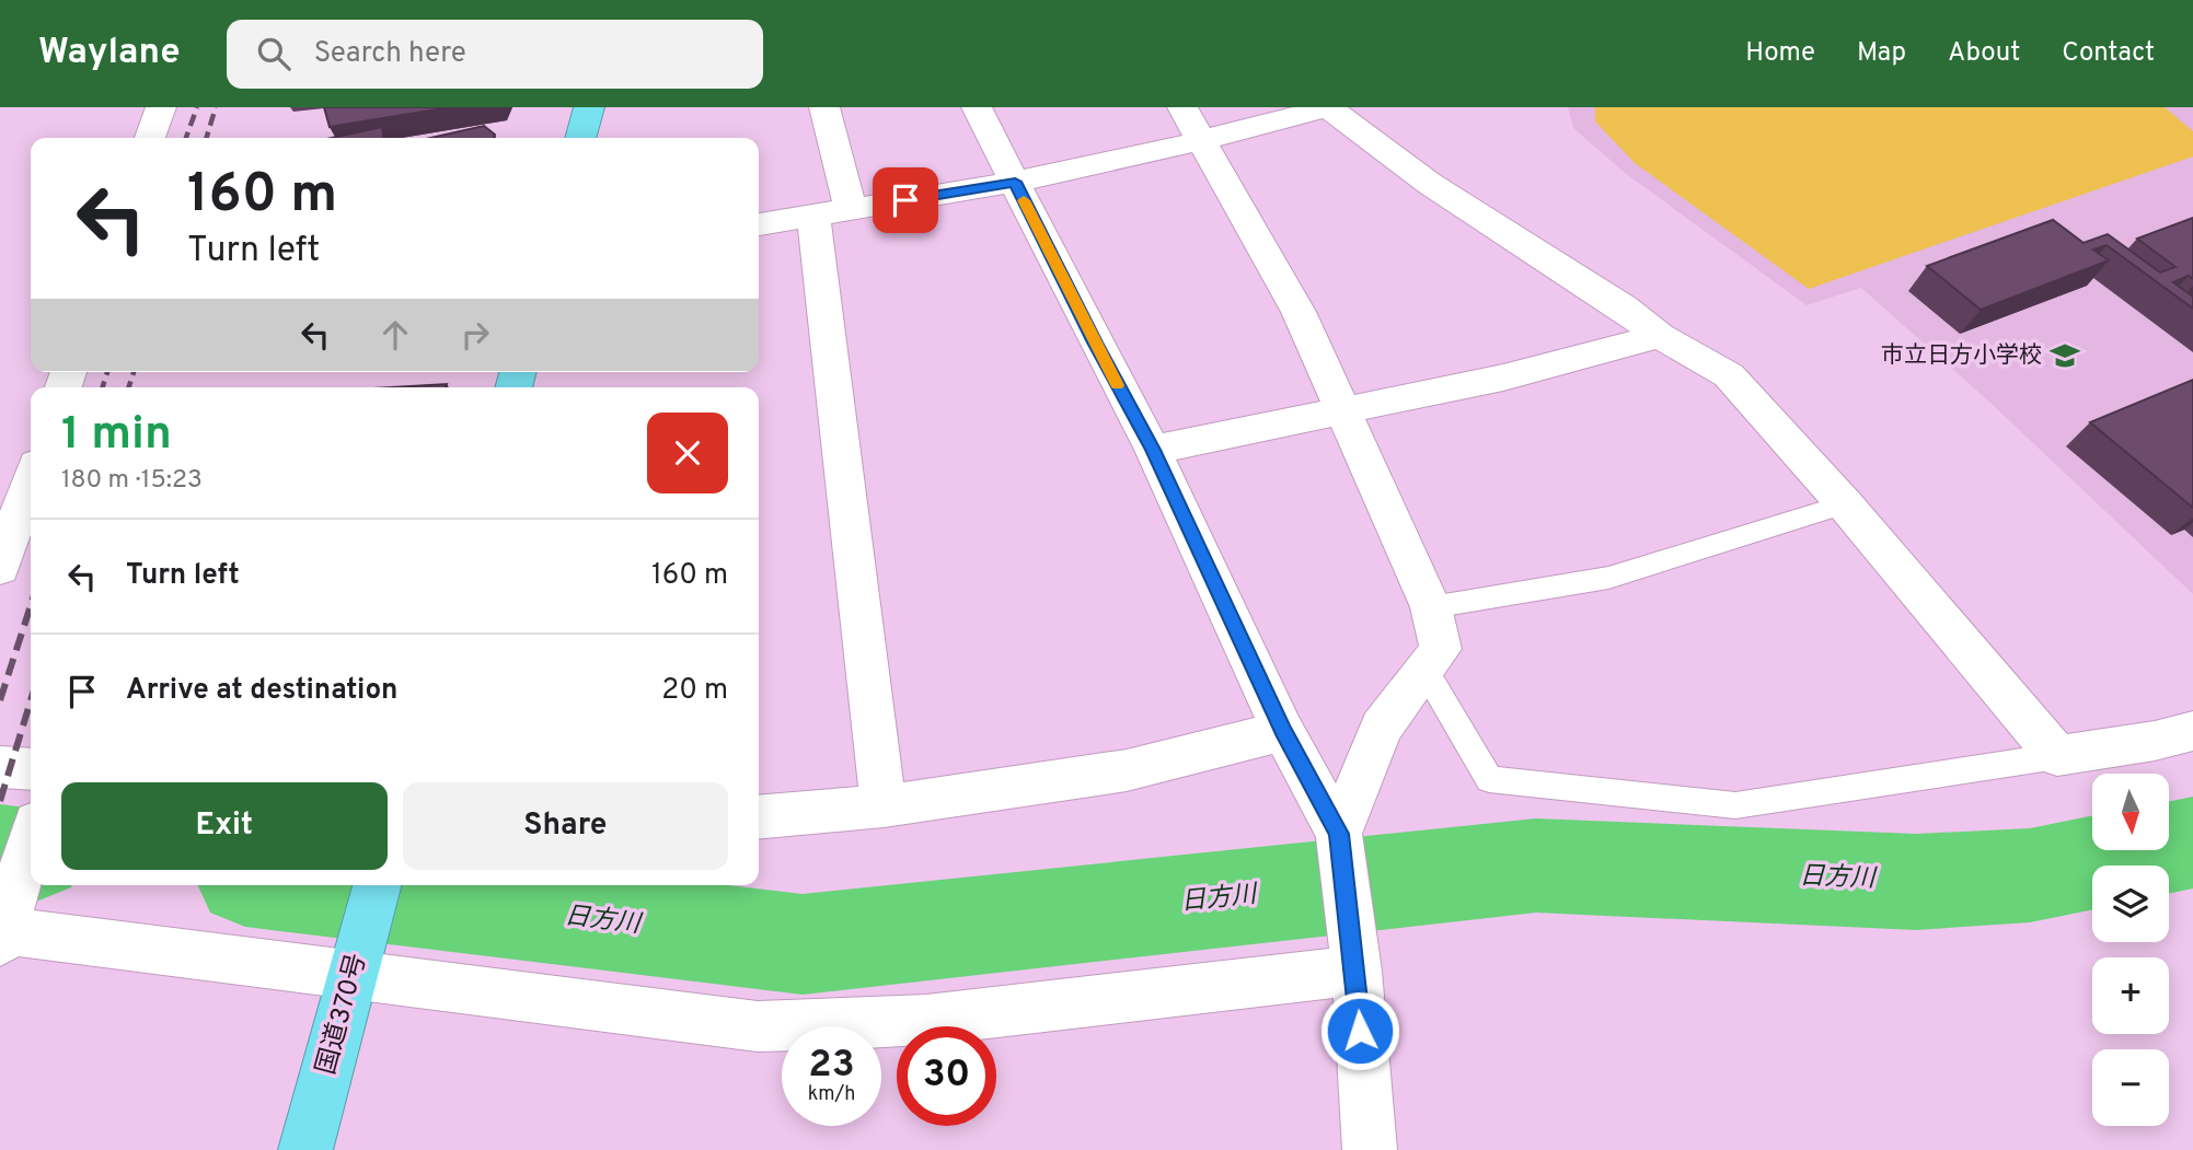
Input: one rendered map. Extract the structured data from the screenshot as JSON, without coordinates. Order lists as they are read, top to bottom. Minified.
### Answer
{"streets":{"highway":["国道370号"]},"water":["日方川"],"places":{"school or university":["市立日方小学校"]},"north":"bottom","page":{"header":"Waylane","search":"Search here","nav":["Home","Map","About","Contact"],"turn":["160 m","Turn left"],"heading":["1 min","180 m · 15:23"],"list":[{"name":"Turn left","value":"160 m"},{"name":"Arrive at destination","value":"20 m"}],"buttons":["Exit","Share"],"map_buttons":["+","−"],"speed":"23 km/h","limit":"30"}}
